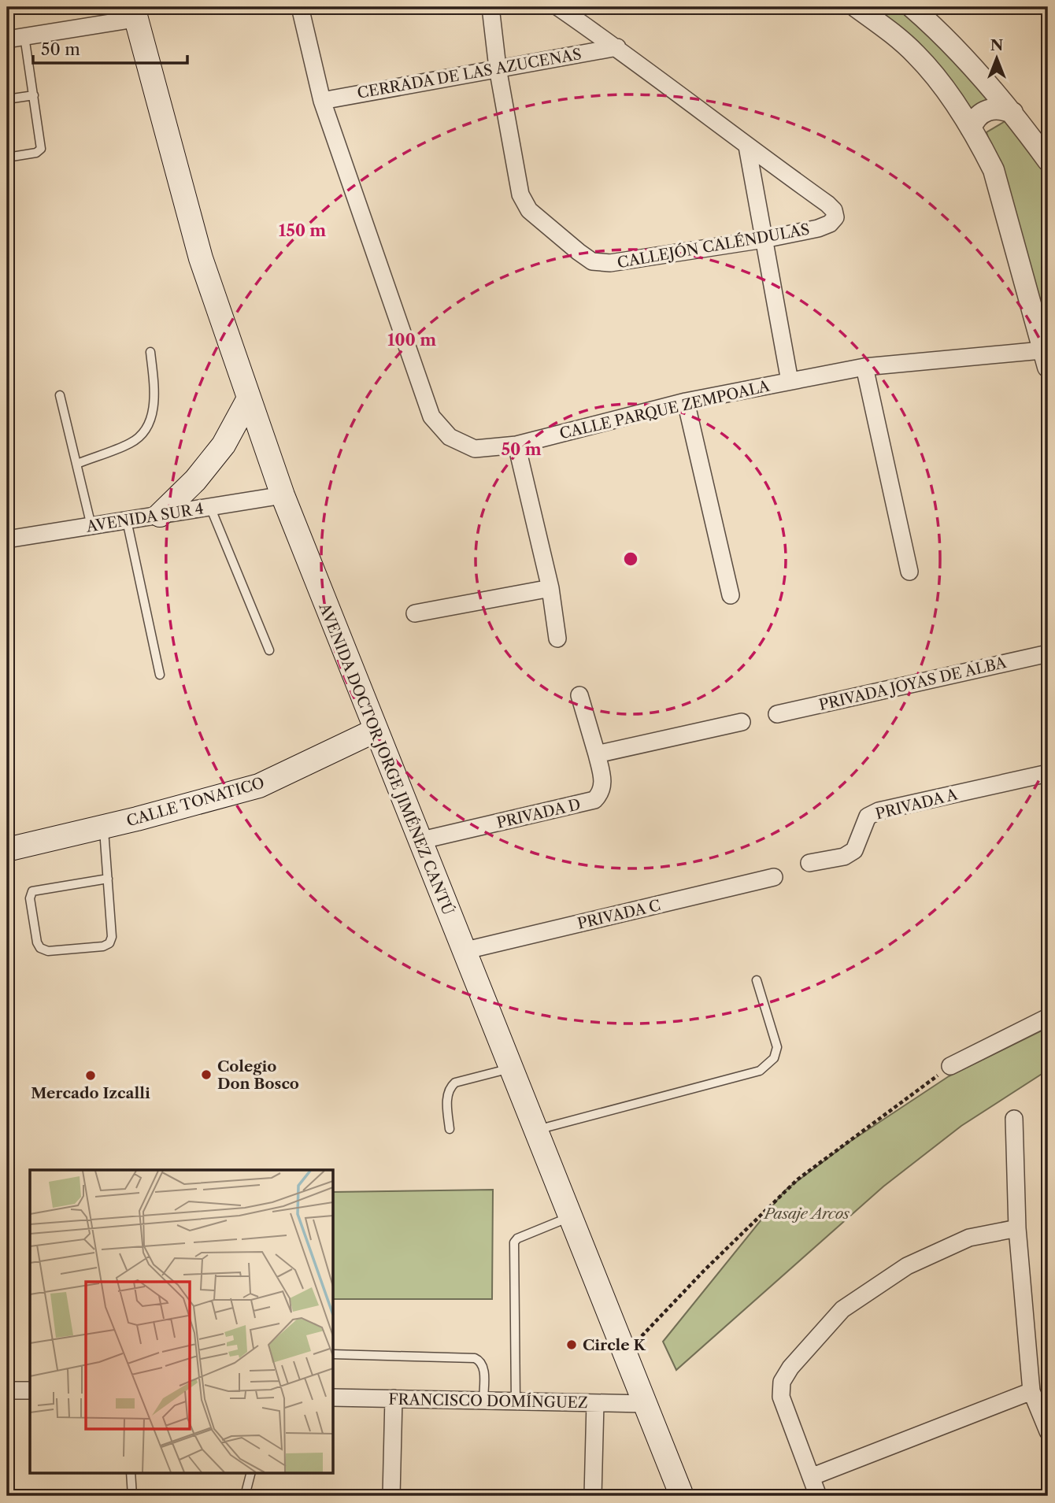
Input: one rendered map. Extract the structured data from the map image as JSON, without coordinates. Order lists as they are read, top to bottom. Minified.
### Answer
{"streets":{"main road":["AVENIDA DOCTOR JORGE JIMÉNEZ CANTÚ","CALLE TONATICO"],"street":["CERRADA DE LAS AZUCENAS","CALLEJÓN CALÉNDULAS","CALLE PARQUE ZEMPOALA","AVENIDA SUR 4","PRIVADA JOYAS DE ALBA","PRIVADA A","PRIVADA D","PRIVADA C","FRANCISCO DOMÍNGUEZ"]},"crossings":[["CERRADA DE LAS AZUCENAS","CALLEJÓN CALÉNDULAS"],["CERRADA DE LAS AZUCENAS","CALLE PARQUE ZEMPOALA"],["AVENIDA SUR 4","AVENIDA DOCTOR JORGE JIMÉNEZ CANTÚ"],["AVENIDA DOCTOR JORGE JIMÉNEZ CANTÚ","CALLE TONATICO"],["AVENIDA DOCTOR JORGE JIMÉNEZ CANTÚ","PRIVADA D"],["AVENIDA DOCTOR JORGE JIMÉNEZ CANTÚ","PRIVADA C"],["AVENIDA DOCTOR JORGE JIMÉNEZ CANTÚ","FRANCISCO DOMÍNGUEZ"]],"parks":["Pasaje Arcos"],"places":["Colegio Don Bosco","Mercado Izcalli","Circle K"],"scale_bar":"50 m","north":"top","rings":["150 m","100 m","50 m"]}
